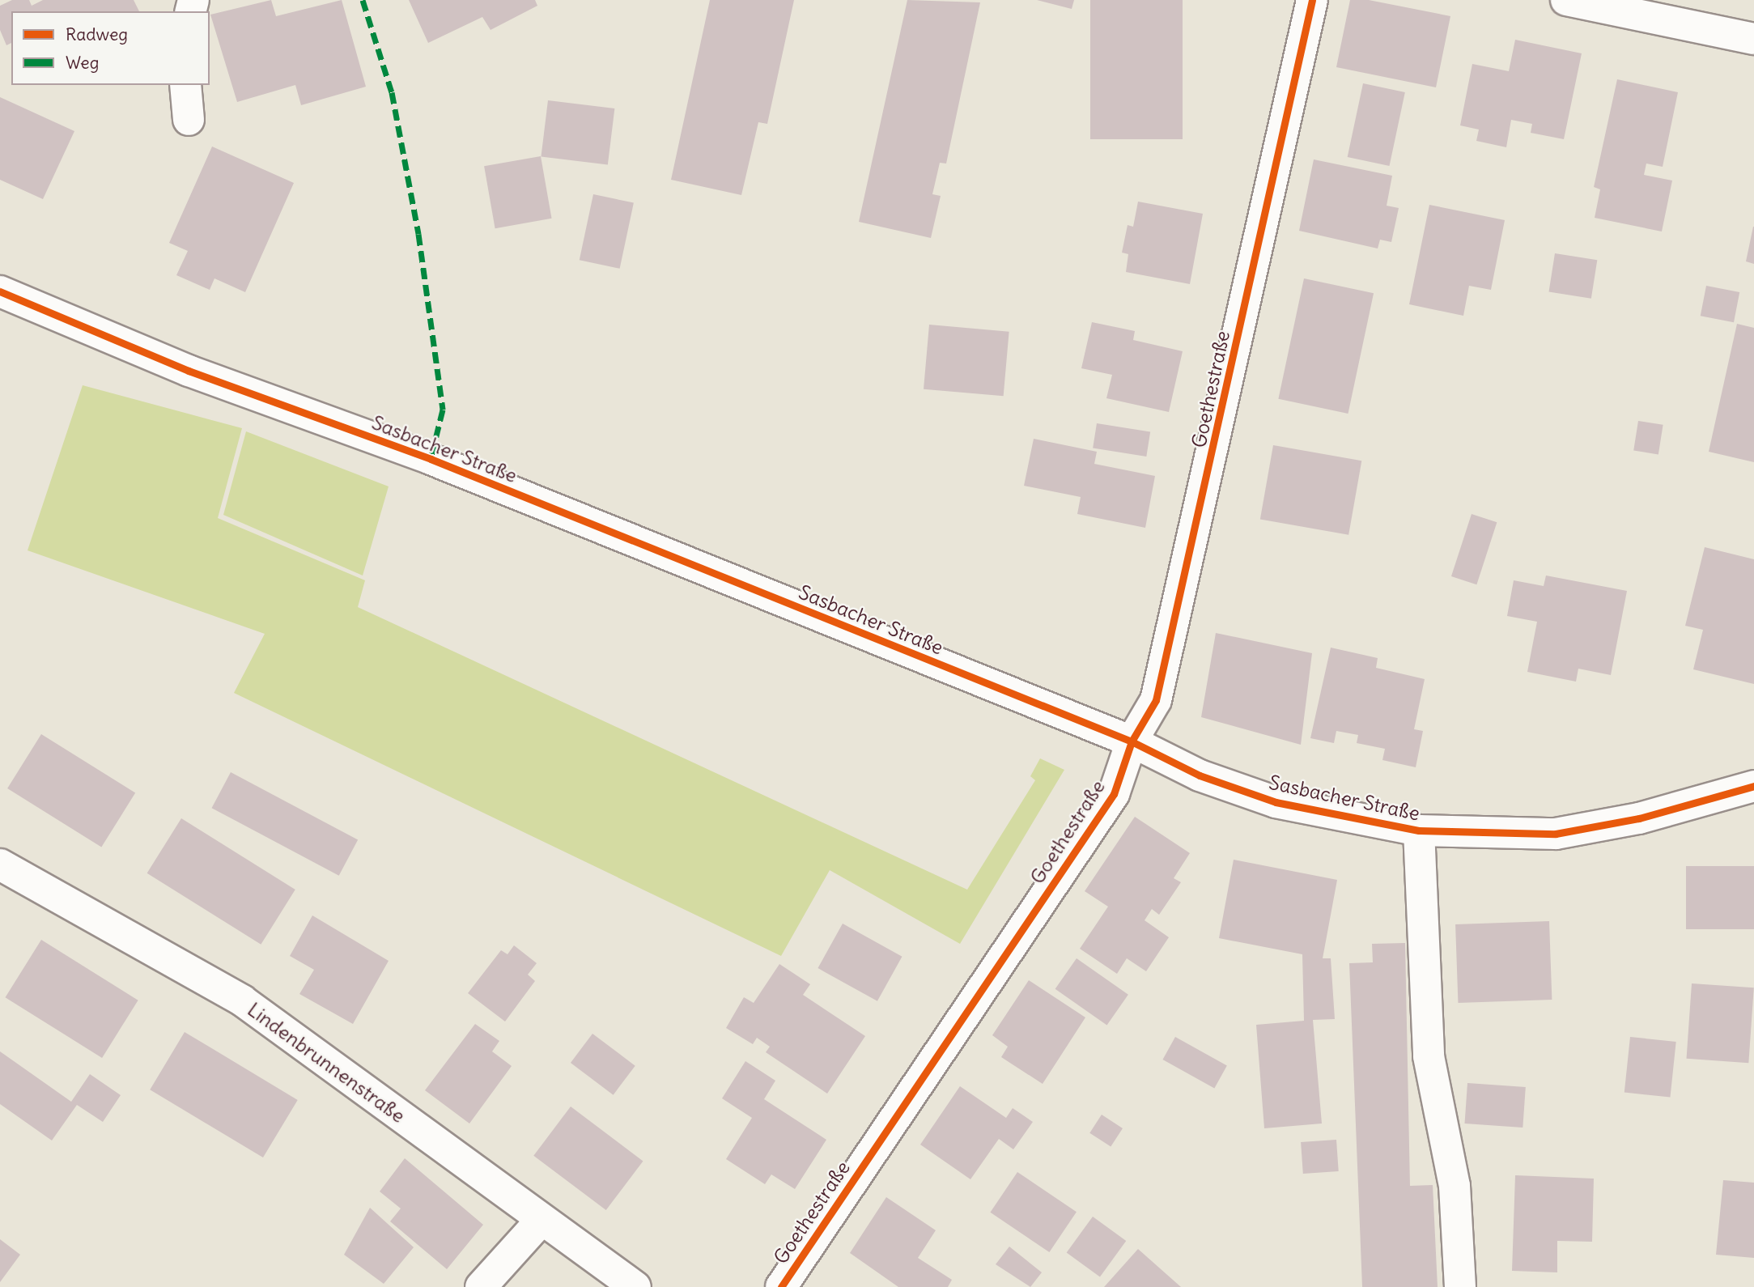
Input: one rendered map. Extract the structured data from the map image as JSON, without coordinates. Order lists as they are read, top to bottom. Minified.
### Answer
{"streets":{"street":["Goethestraße","Sasbacher Straße","Lindenbrunnenstraße"]},"crossings":[["Goethestraße","Sasbacher Straße"]],"legend":["Radweg","Weg"]}
